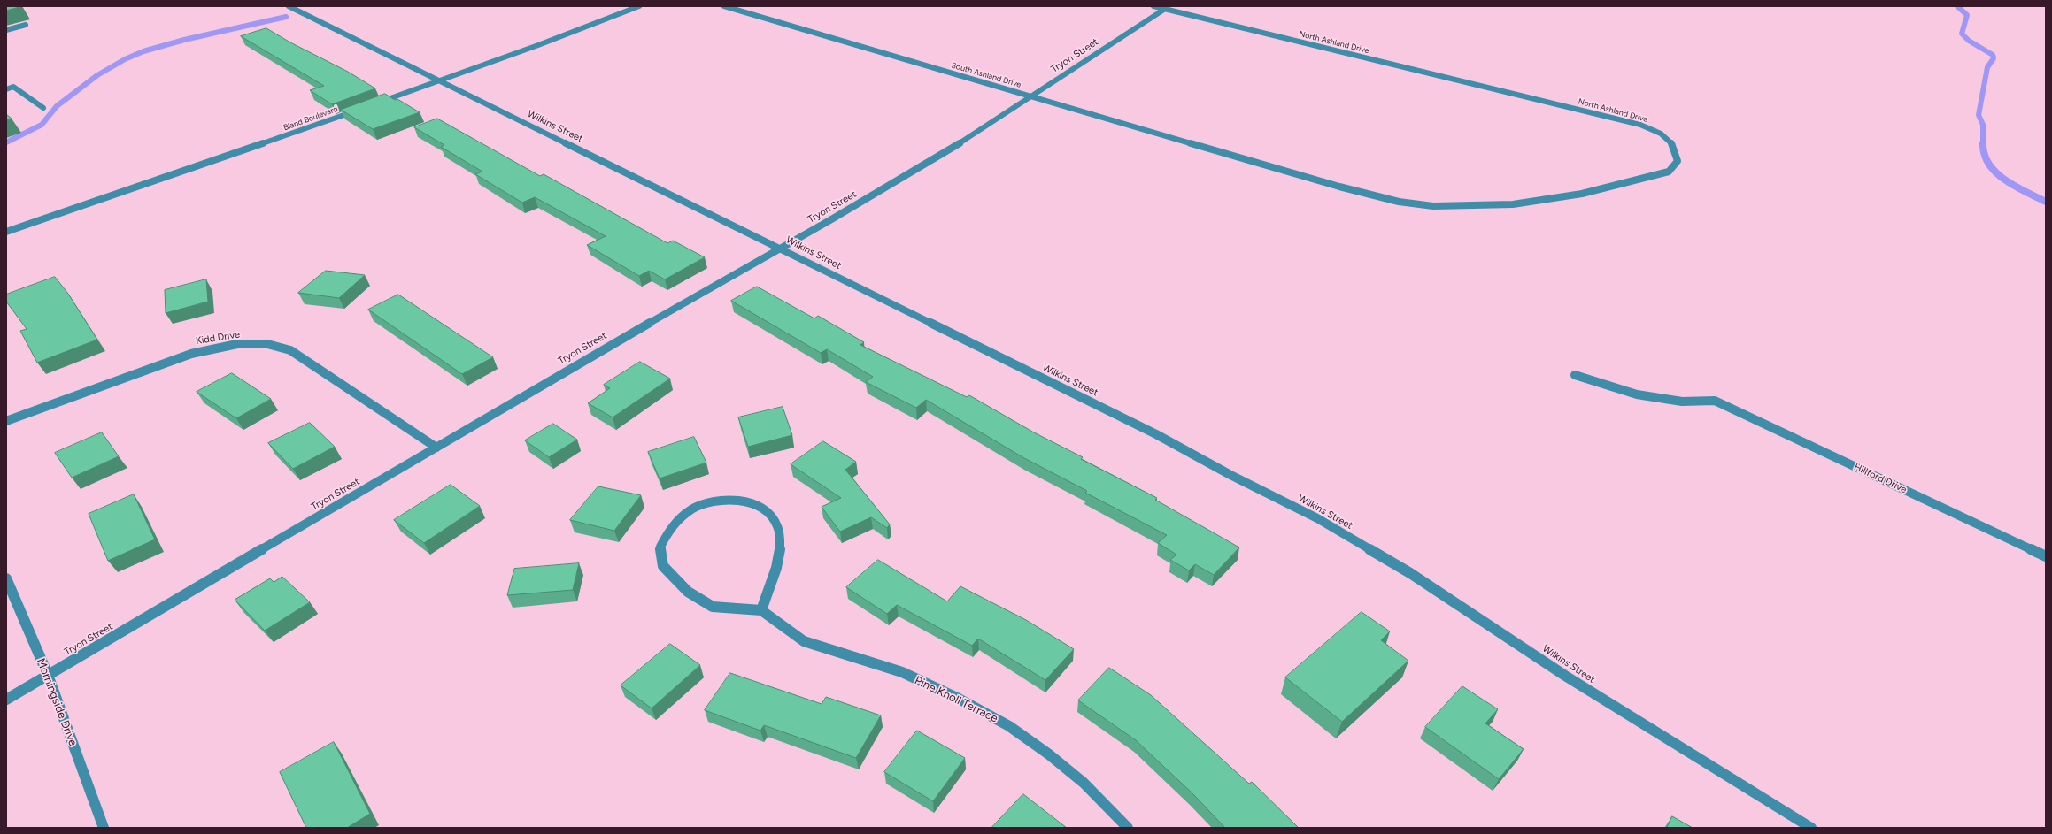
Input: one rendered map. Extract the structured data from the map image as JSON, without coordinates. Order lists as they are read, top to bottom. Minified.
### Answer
{"streets":{"street":["North Ashland Drive","Tryon Street","South Ashland Drive","Bland Boulevard","Wilkins Street","Kidd Drive","Hillford Drive","Pine Knoll Terrace","Morningside Drive"]},"crossings":[["North Ashland Drive","Tryon Street"],["North Ashland Drive","South Ashland Drive"],["Tryon Street","South Ashland Drive"],["Tryon Street","Wilkins Street"],["Tryon Street","Kidd Drive"],["Tryon Street","Morningside Drive"]]}
